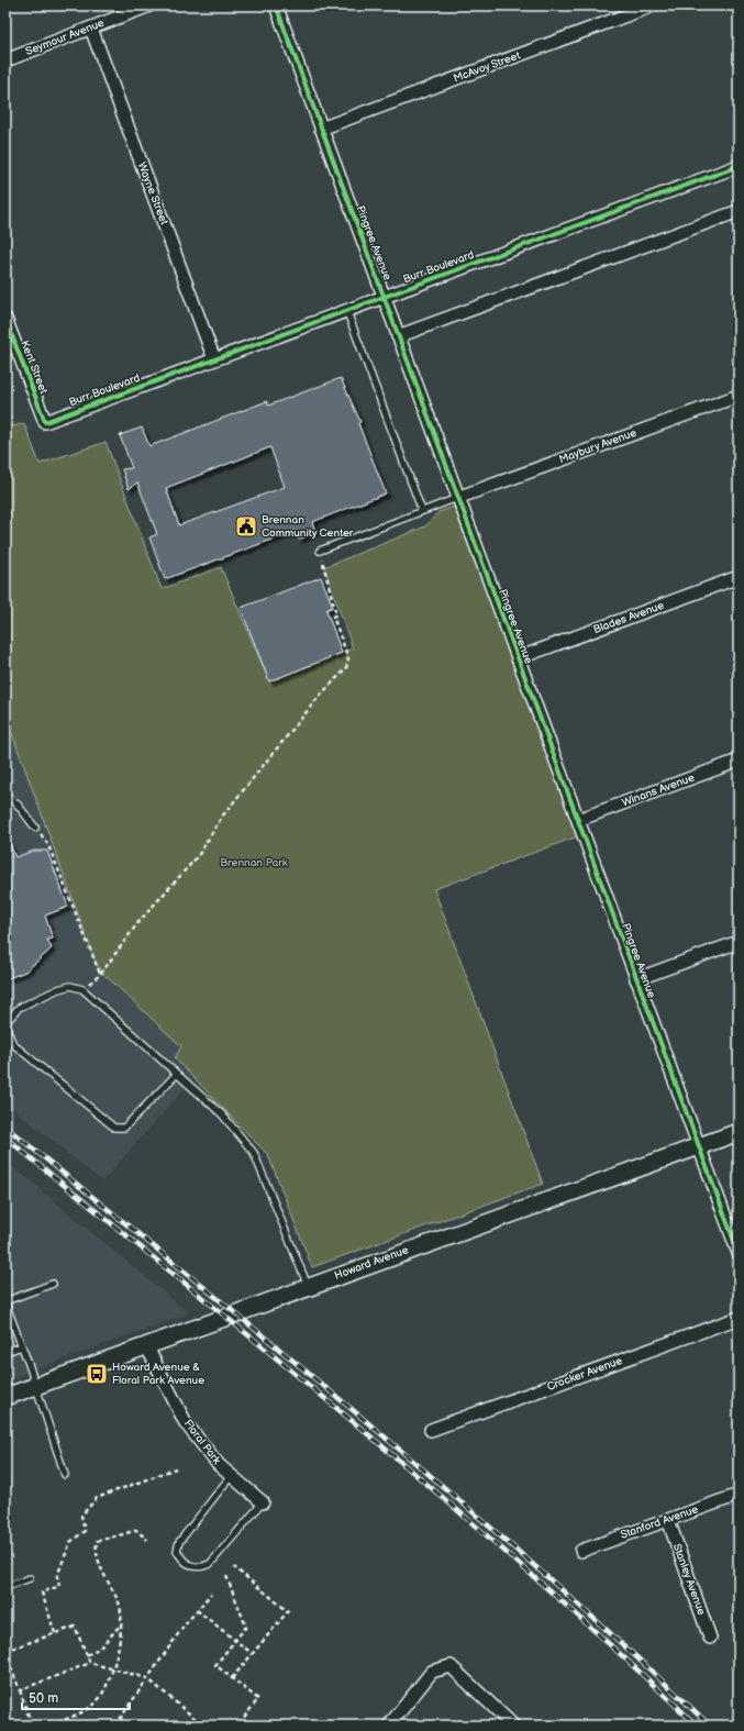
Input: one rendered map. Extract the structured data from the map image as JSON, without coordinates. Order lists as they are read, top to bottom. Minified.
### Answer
{"streets":{"street":["Seymour Avenue","McAvoy Street","Wayne Street","Pingree Avenue","Burr Boulevard","Kent Street","Maybury Avenue","Blades Avenue","Winans Avenue","Howard Avenue","Crocker Avenue","Floral Park","Stanford Avenue","Stanley Avenue"]},"crossings":[["Seymour Avenue","Wayne Street"],["McAvoy Street","Pingree Avenue"],["Wayne Street","Burr Boulevard"],["Pingree Avenue","Burr Boulevard"],["Pingree Avenue","Maybury Avenue"],["Pingree Avenue","Blades Avenue"],["Pingree Avenue","Winans Avenue"],["Pingree Avenue","Howard Avenue"],["Burr Boulevard","Kent Street"],["Howard Avenue","Floral Park"],["Stanford Avenue","Stanley Avenue"]],"parks":["Brennan Park"],"places":{"public building":["Brennan Community Center"],"bus stop":["Howard Avenue & Floral Park Avenue"]},"scale_bar":"50 m"}
